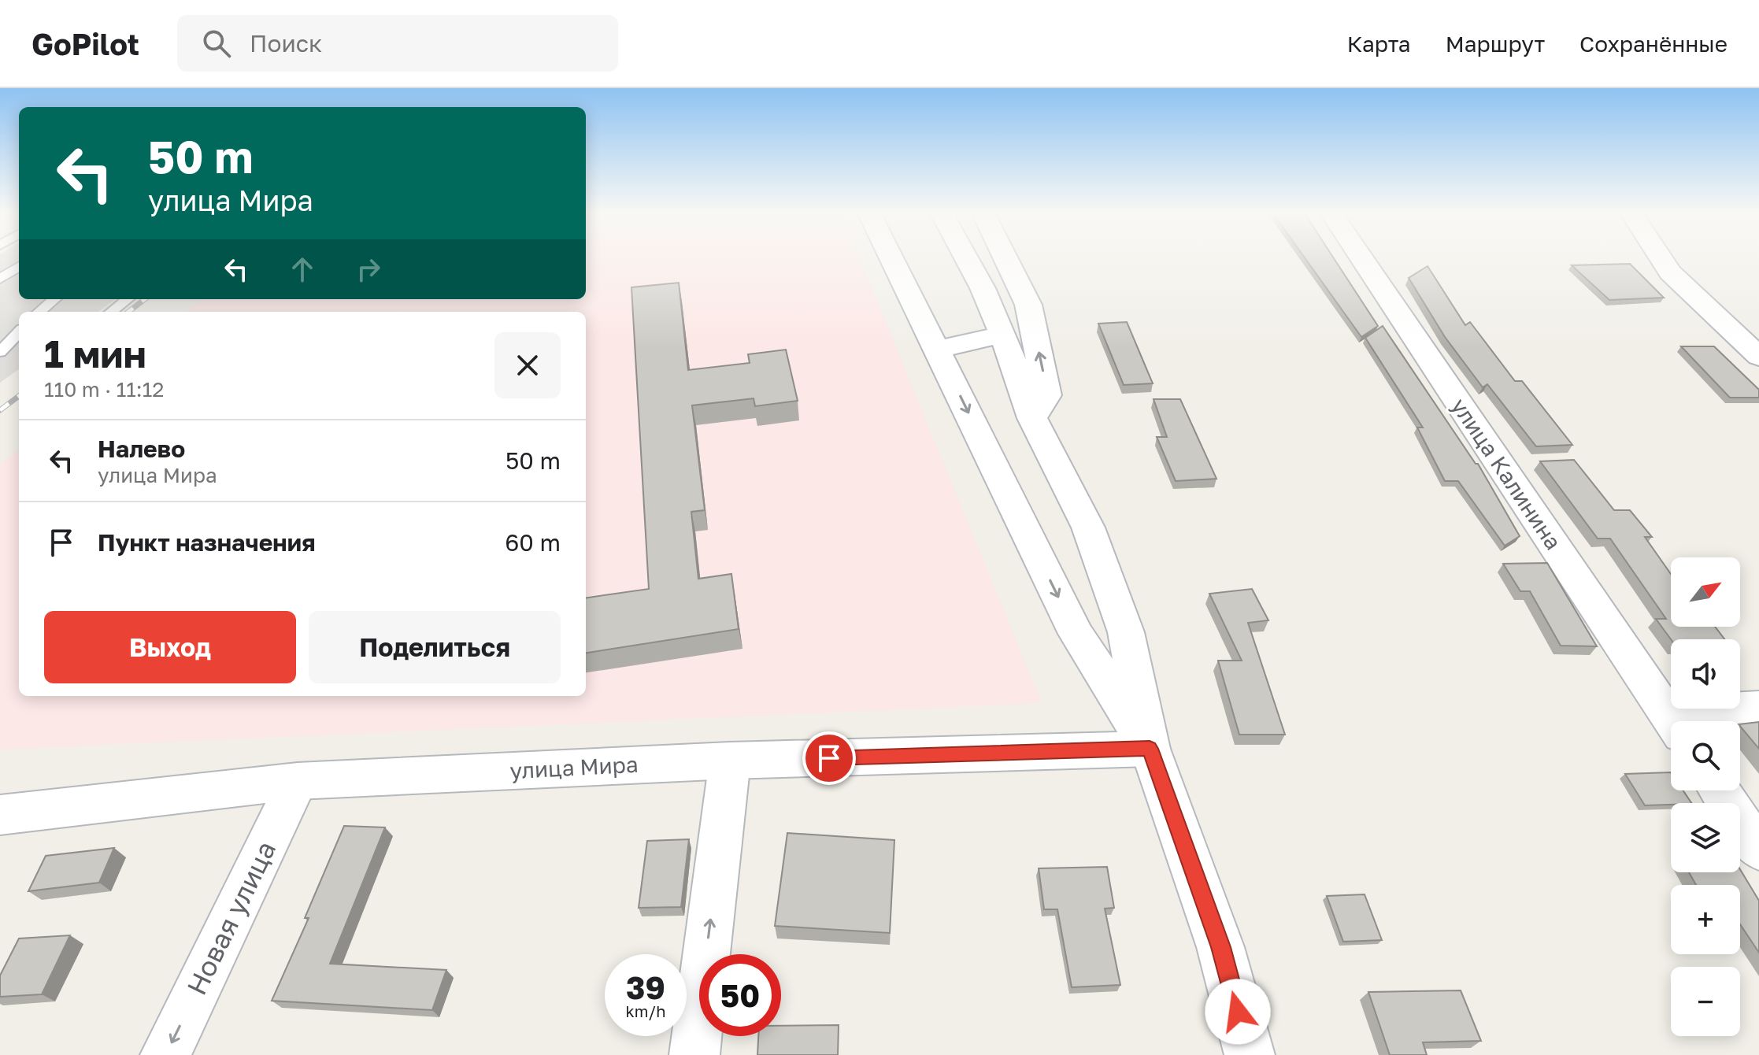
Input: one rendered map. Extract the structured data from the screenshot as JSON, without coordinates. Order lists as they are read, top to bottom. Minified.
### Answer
{"streets":{"street":["улица Калинина","улица Мира","Новая улица"]},"crossings":[["улица Мира","Новая улица"]],"one_way":["Новая улица"],"north":"top right","page":{"header":"GoPilot","search":"Поиск","nav":["Карта","Маршрут","Сохранённые"],"turn":["50 m","улица Мира"],"heading":["1 мин","110 m · 11:12"],"list":[{"name":"Налево","note":"улица Мира","value":"50 m"},{"name":"Пункт назначения","value":"60 m"}],"map_buttons":["+","−"],"buttons":["Выход","Поделиться"],"speed":"39 km/h","limit":"50"}}
